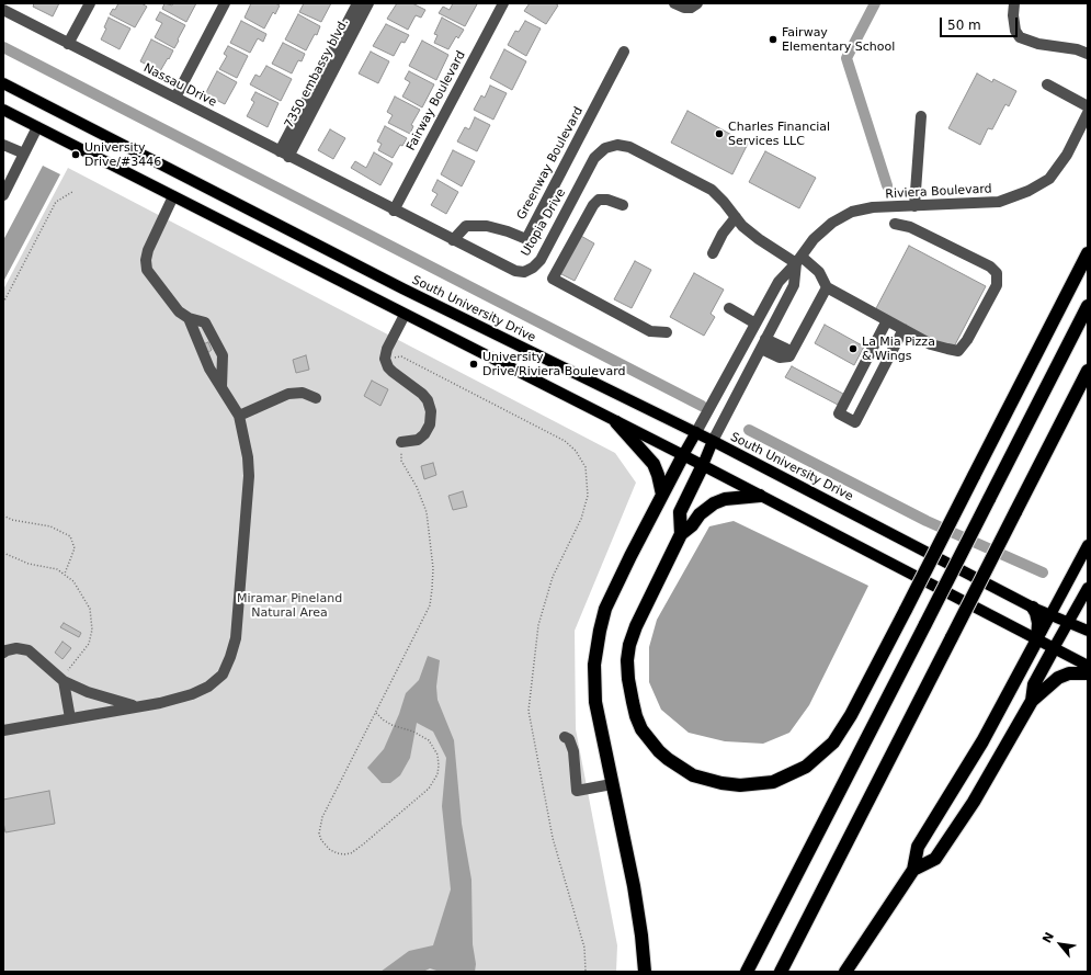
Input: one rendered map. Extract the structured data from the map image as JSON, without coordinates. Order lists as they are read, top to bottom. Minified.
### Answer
{"streets":{"main road":["South University Drive"],"street":["7350 embassy blvd.","Nassau Drive","Fairway Boulevard","Greenway Boulevard","Riviera Boulevard","Utopia Drive"]},"crossings":[["7350 embassy blvd.","Nassau Drive"],["7350 embassy blvd.","Utopia Drive"],["Nassau Drive","Utopia Drive"],["Fairway Boulevard","Utopia Drive"],["Greenway Boulevard","Utopia Drive"],["Riviera Boulevard","Utopia Drive"],["Riviera Boulevard","South University Drive"]],"parks":["Miramar Pineland Natural Area"],"places":["Fairway Elementary School","Charles Financial Services LLC","University Drive/#3446","La Mia Pizza & Wings","University Drive/Riviera Boulevard"],"scale_bar":"50 m","north":"top left"}
